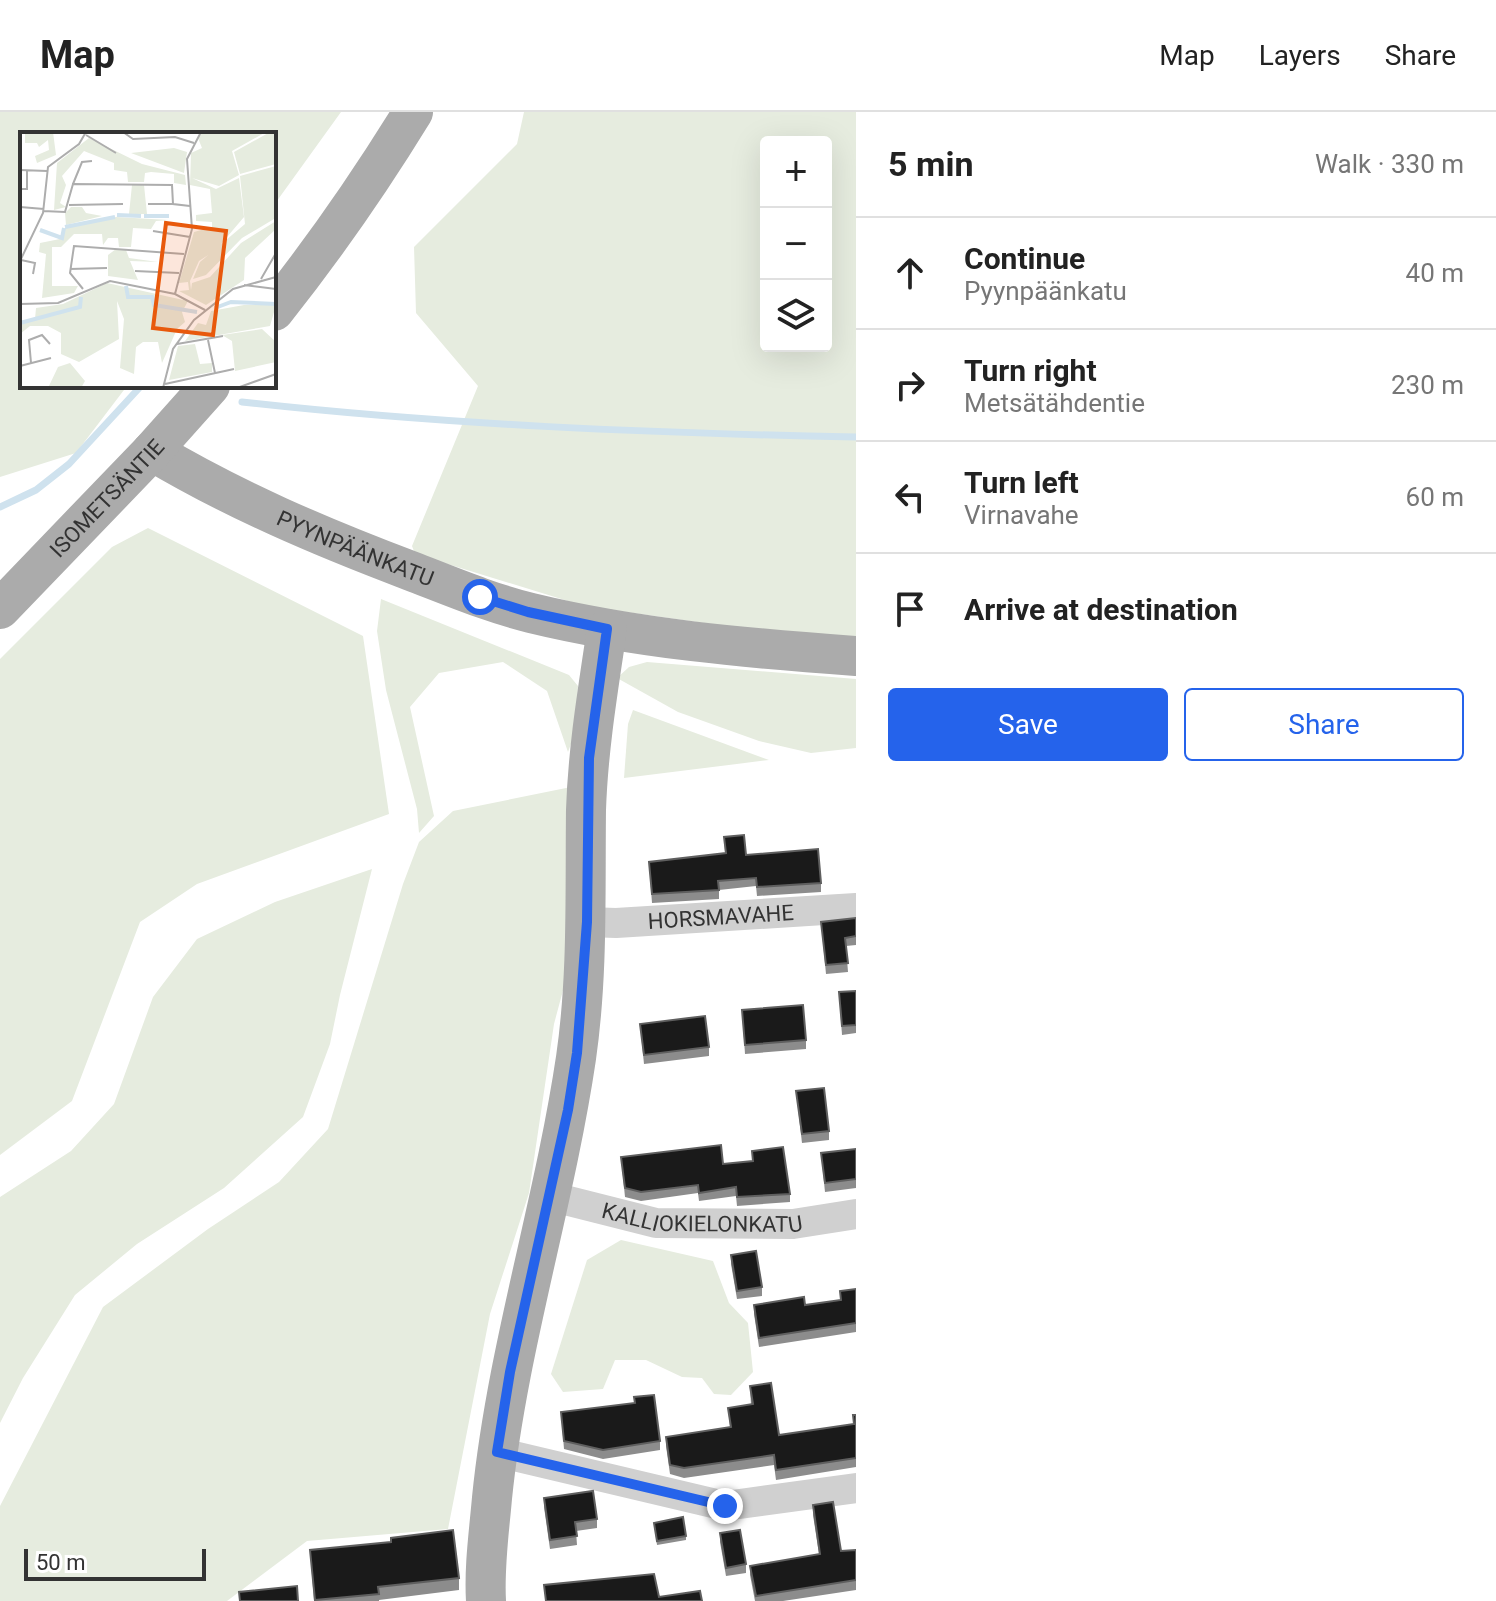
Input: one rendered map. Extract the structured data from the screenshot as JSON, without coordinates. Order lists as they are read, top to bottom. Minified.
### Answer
{"streets":{"main road":["ISOMETSÄNTIE","PYYNPÄÄNKATU"],"street":["HORSMAVAHE","KALLIOKIELONKATU"]},"crossings":[["ISOMETSÄNTIE","PYYNPÄÄNKATU"]],"scale_bar":"50 m","page":{"header":"Map","nav":["Map","Layers","Share"],"heading":["5 min","Walk · 330 m"],"map_buttons":["+","−"],"list":[["Continue","Pyynpäänkatu","40 m"],["Turn right","Metsätähdentie","230 m"],["Turn left","Virnavahe","60 m"],"Arrive at destination"],"buttons":["Save","Share"],"scale":"50 m"}}
